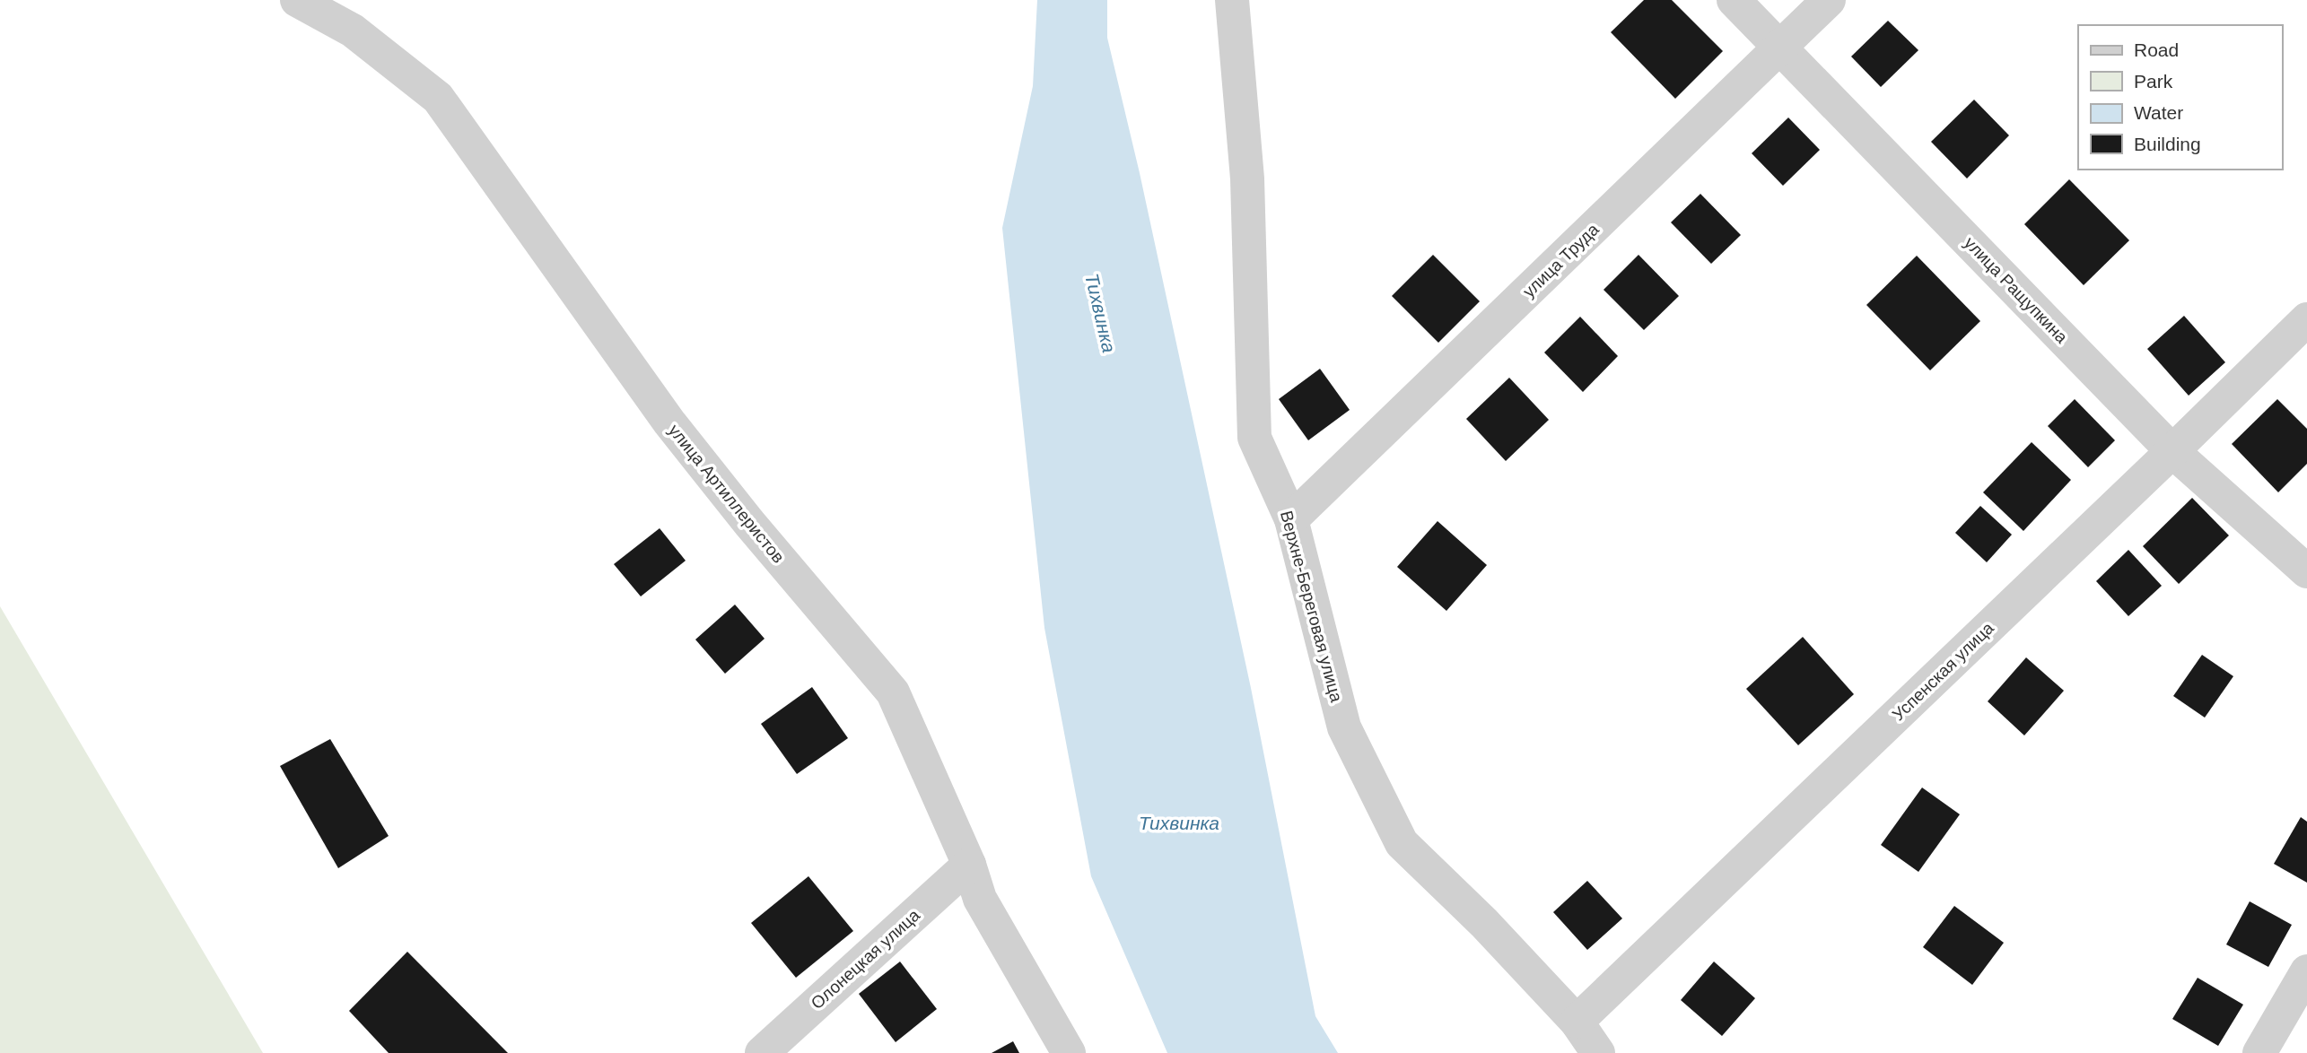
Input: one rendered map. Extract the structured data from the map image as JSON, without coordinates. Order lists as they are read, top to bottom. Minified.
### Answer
{"streets":{"street":["улица Труда","улица Ращупкина","улица Артиллеристов","Верхне-Береговая улица","Успенская улица","Олонецкая улица"]},"crossings":[["улица Труда","улица Ращупкина"],["улица Труда","Верхне-Береговая улица"],["улица Ращупкина","Успенская улица"],["улица Артиллеристов","Олонецкая улица"],["Верхне-Береговая улица","Успенская улица"]],"water":["Тихвинка"],"legend":["Road","Park","Water","Building"]}
